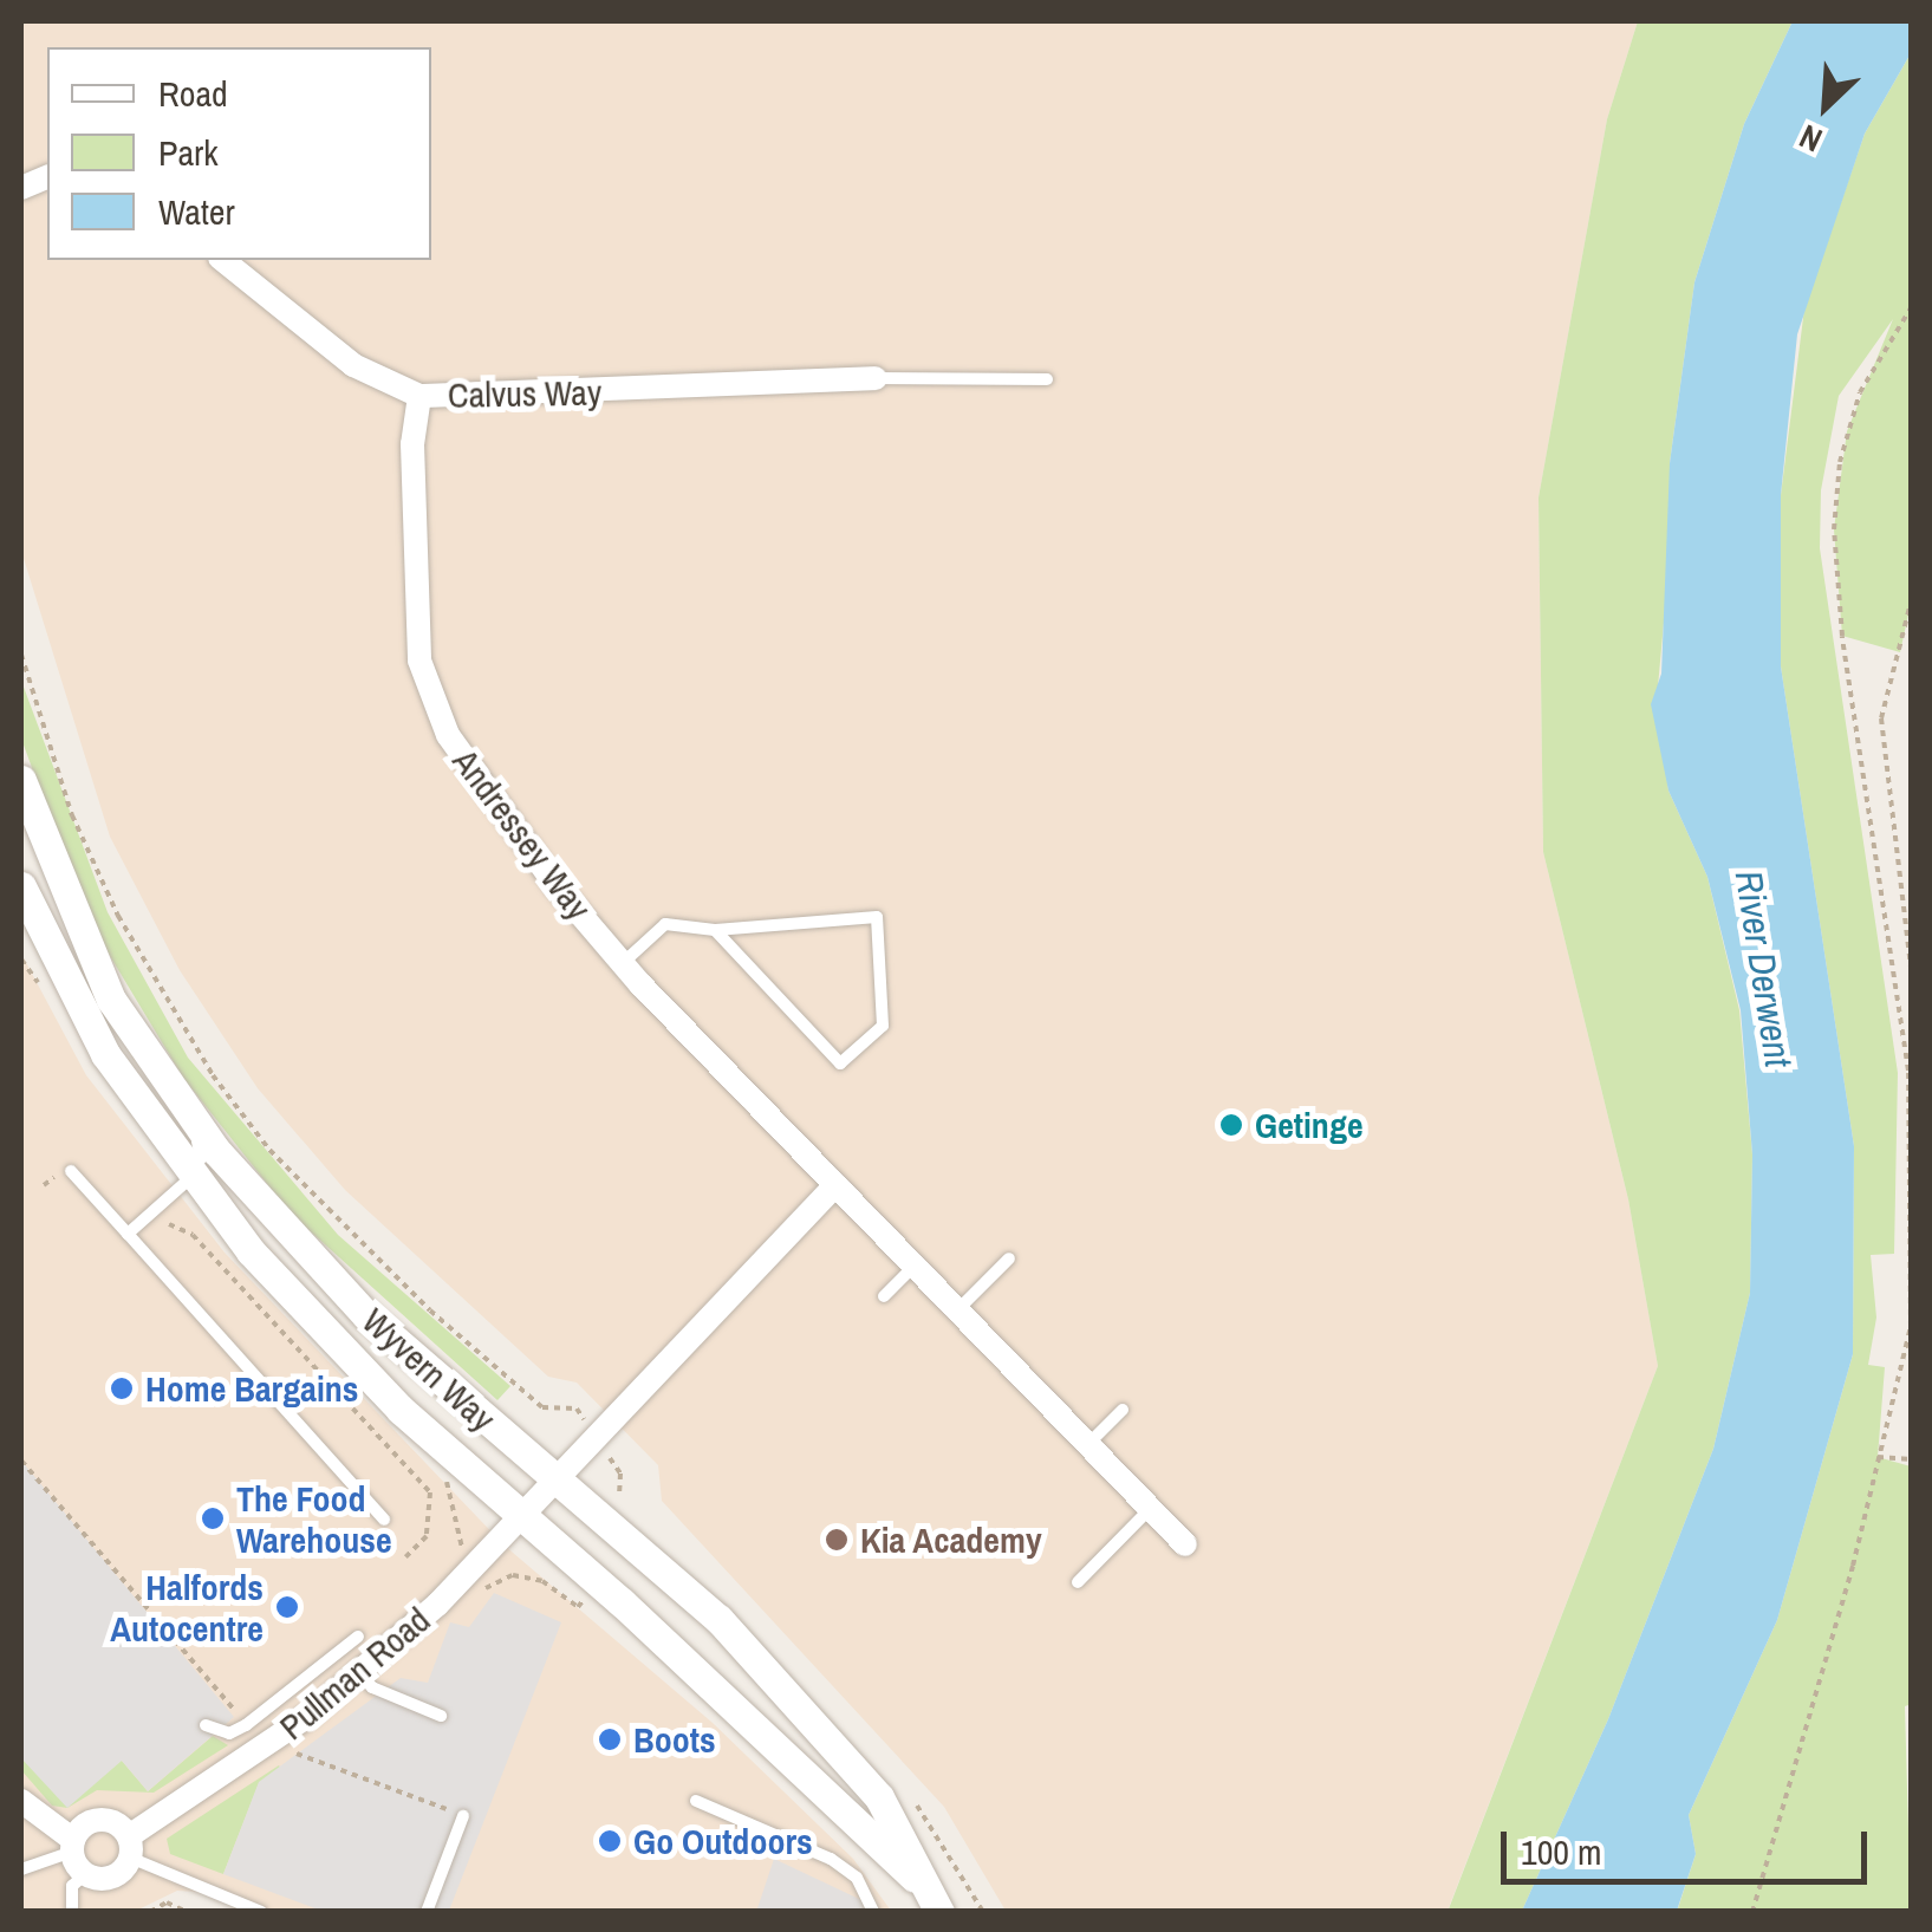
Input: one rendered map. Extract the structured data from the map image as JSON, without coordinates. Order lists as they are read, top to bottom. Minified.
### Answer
{"streets":{"street":["Calvus Way","Andressey Way","Wyvern Way","Pullman Road"]},"crossings":[["Calvus Way","Andressey Way"],["Wyvern Way","Pullman Road"]],"water":["River Derwent"],"places":["Getinge","Home Bargains","The Food Warehouse","Kia Academy","Halfords Autocentre","Boots","Go Outdoors"],"legend":["Road","Park","Water"],"scale_bar":"100 m","north":"bottom left"}
